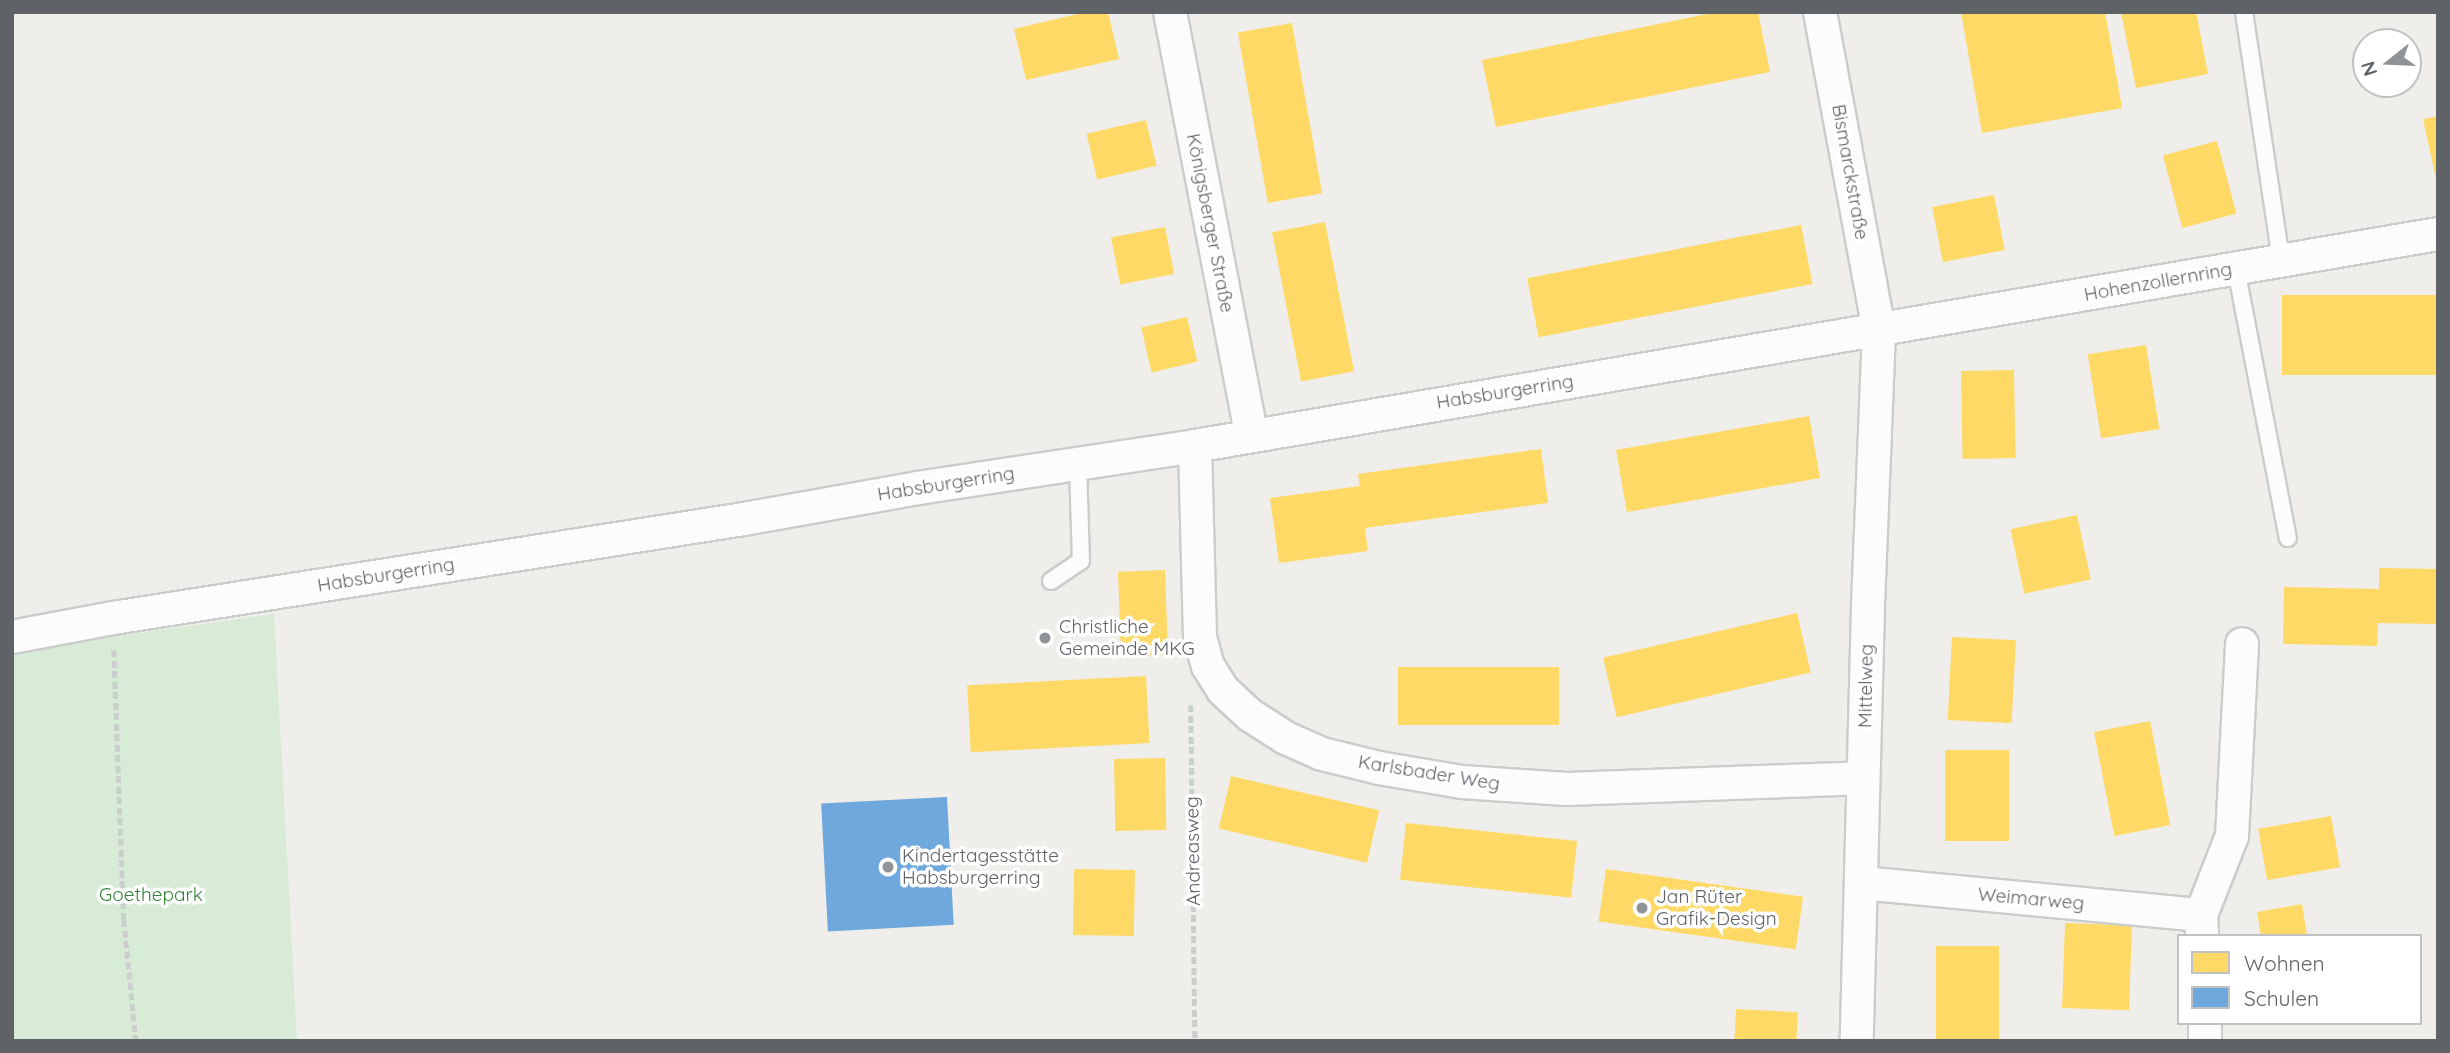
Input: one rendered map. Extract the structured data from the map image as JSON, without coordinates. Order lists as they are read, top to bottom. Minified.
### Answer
{"streets":{"street":["Bismarckstraße","Königsberger Straße","Hohenzollernring","Habsburgerring","Mittelweg","Karlsbader Weg","Weimarweg"],"path":["Andreasweg"]},"crossings":[["Bismarckstraße","Hohenzollernring"],["Bismarckstraße","Habsburgerring"],["Bismarckstraße","Mittelweg"],["Königsberger Straße","Habsburgerring"],["Hohenzollernring","Habsburgerring"],["Hohenzollernring","Mittelweg"],["Habsburgerring","Mittelweg"],["Habsburgerring","Karlsbader Weg"],["Mittelweg","Karlsbader Weg"],["Mittelweg","Weimarweg"],["Karlsbader Weg","Andreasweg"]],"parks":["Goethepark"],"places":["Christliche Gemeinde MKG","Kindertagesstätte Habsburgerring","Jan Rüter Grafik-Design"],"legend":["Wohnen","Schulen"],"north":"left"}
